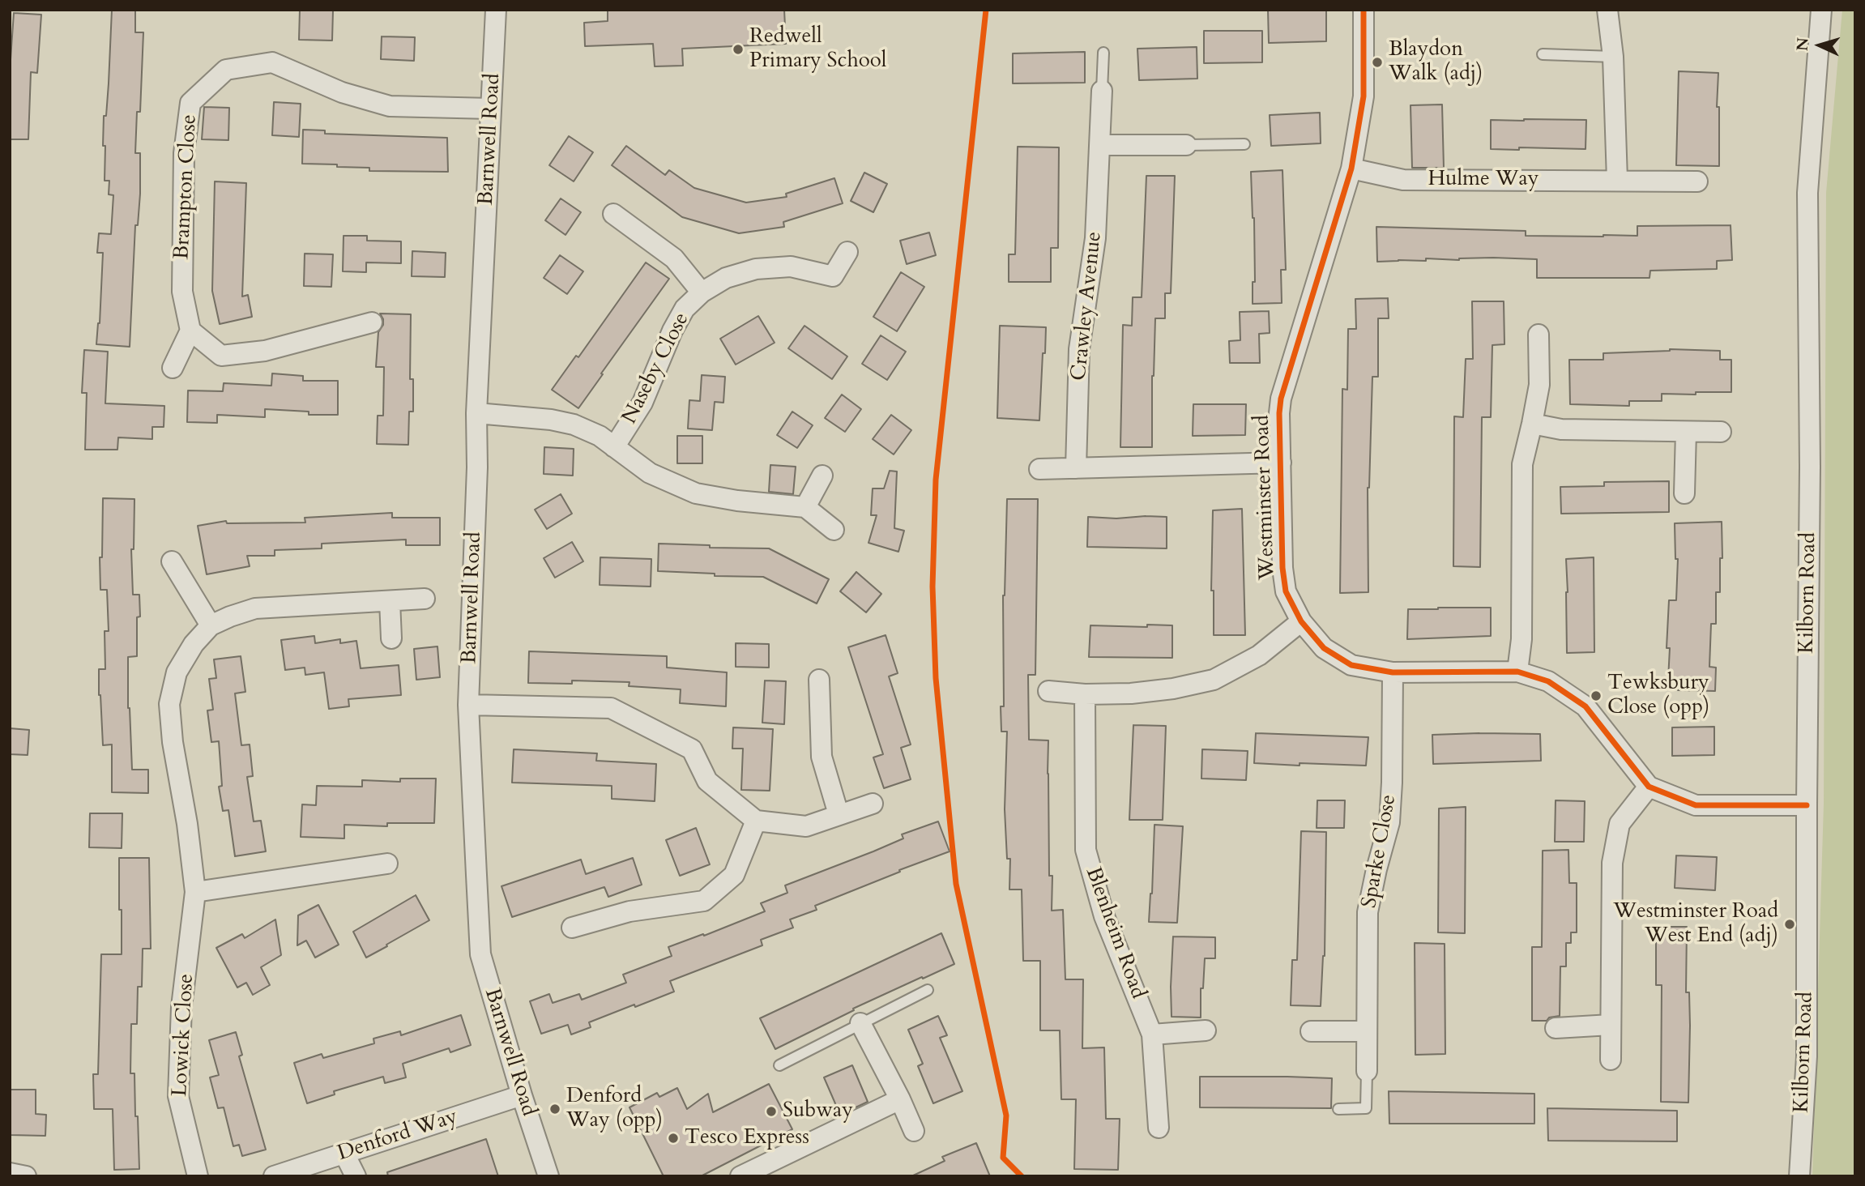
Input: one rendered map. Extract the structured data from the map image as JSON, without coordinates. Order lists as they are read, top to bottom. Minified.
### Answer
{"streets":{"street":["Barnwell Road","Hulme Way","Brampton Close","Crawley Avenue","Naseby Close","Westminster Road","Kilborn Road","Sparke Close","Blenheim Road","Lowick Close","Denford Way"]},"crossings":[["Barnwell Road","Brampton Close"],["Barnwell Road","Naseby Close"],["Barnwell Road","Denford Way"],["Hulme Way","Westminster Road"],["Westminster Road","Sparke Close"]],"places":["Redwell Primary School","Blaydon Walk (adj)","Tewksbury Close (opp)","Westminster Road West End (adj)","Denford Way (opp)","Subway","Tesco Express"],"north":"left"}
